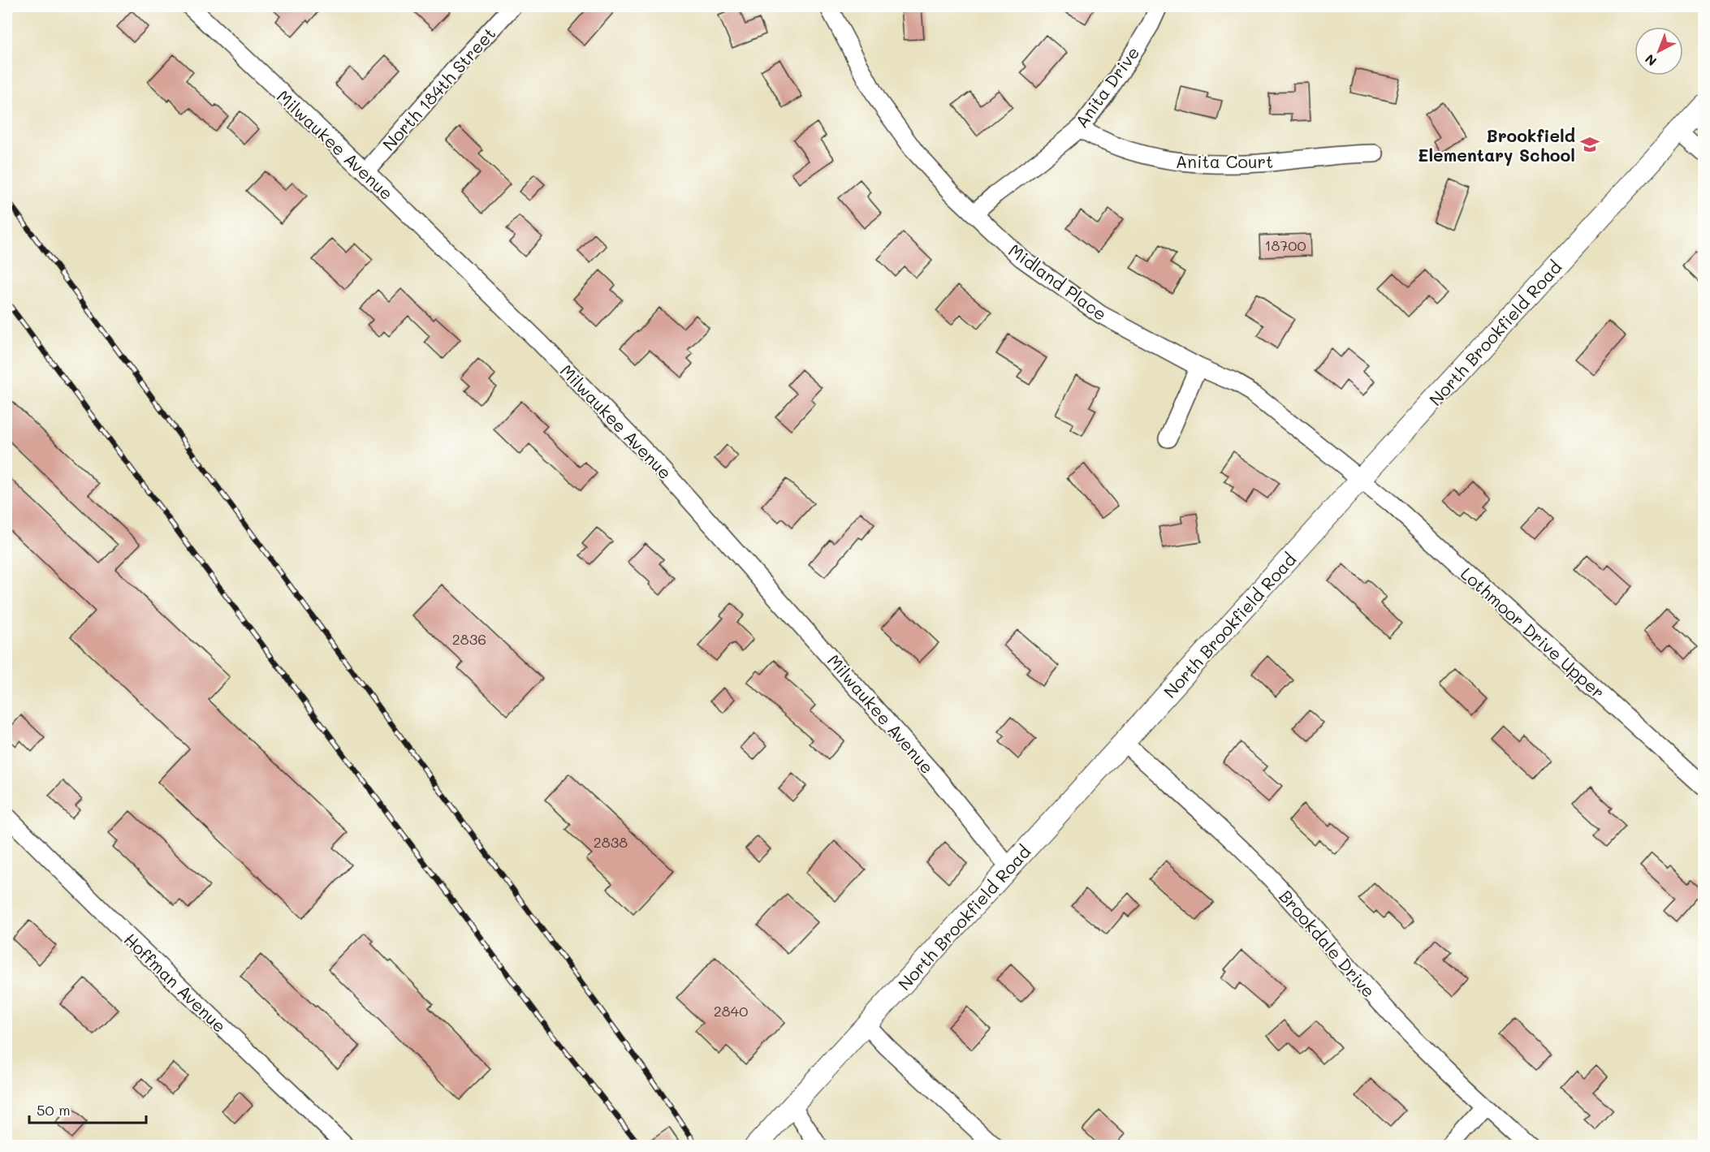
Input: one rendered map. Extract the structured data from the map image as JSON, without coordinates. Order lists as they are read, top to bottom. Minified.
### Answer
{"streets":{"street":["Anita Drive","North 184th Street","Milwaukee Avenue","Anita Court","Midland Place","North Brookfield Road","Lothmoor Drive Upper","Brookdale Drive","Hoffman Avenue"]},"crossings":[["Anita Drive","Anita Court"],["Anita Drive","Midland Place"],["North 184th Street","Milwaukee Avenue"],["Milwaukee Avenue","North Brookfield Road"],["Midland Place","North Brookfield Road"],["Midland Place","Lothmoor Drive Upper"],["North Brookfield Road","Lothmoor Drive Upper"],["North Brookfield Road","Brookdale Drive"]],"places":{"school or university":["Brookfield Elementary School"]},"house_numbers":["18700","2836","2838","2840"],"scale_bar":"50 m","north":"bottom left"}
